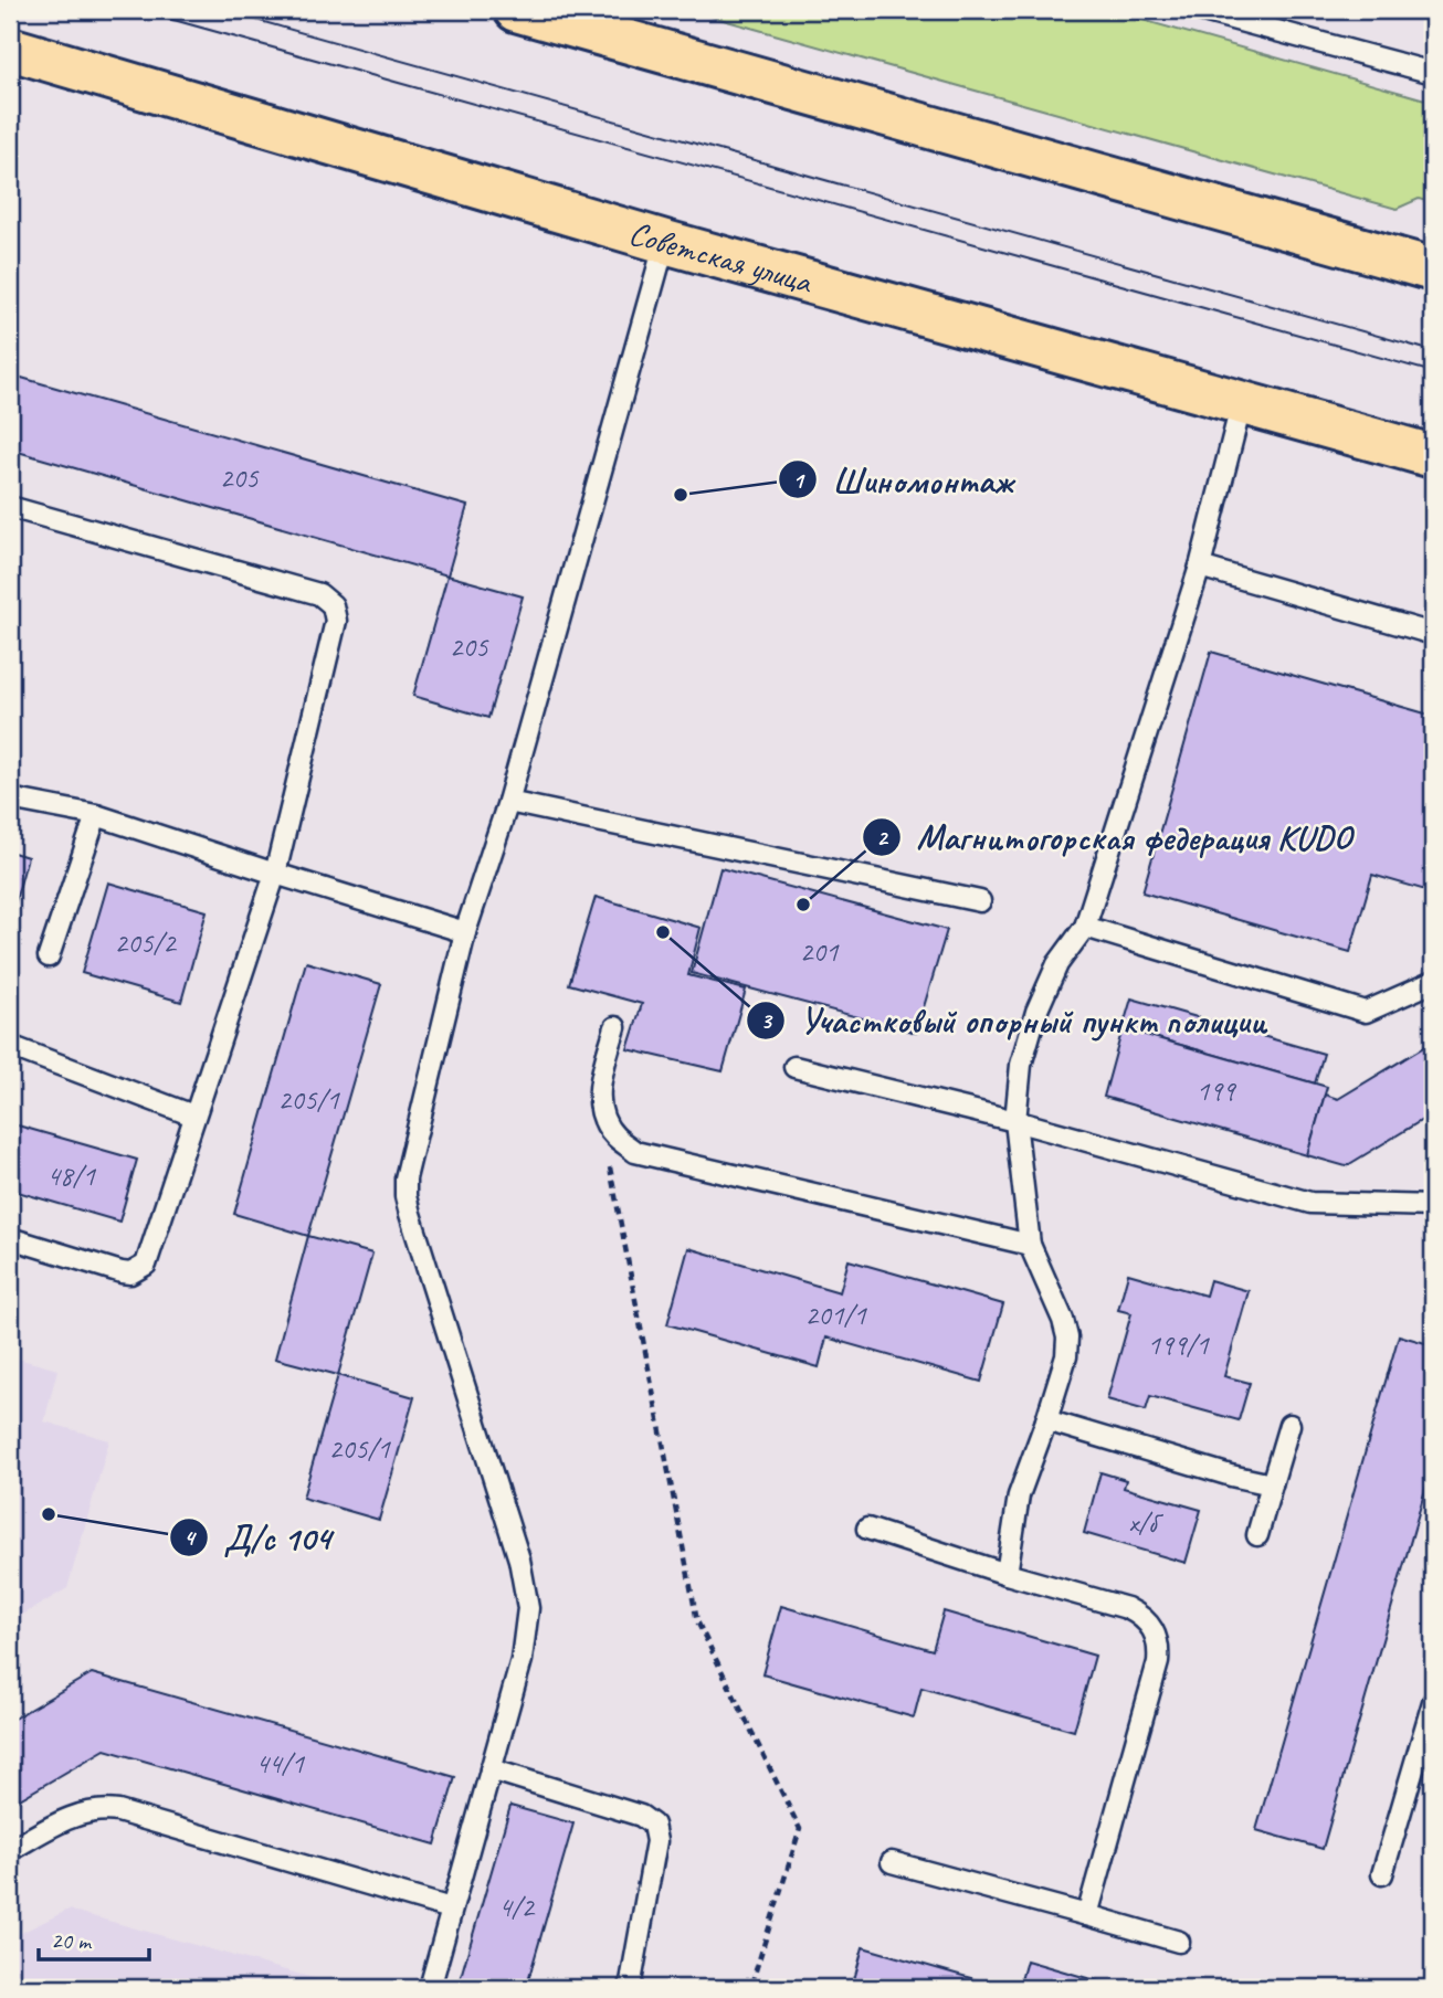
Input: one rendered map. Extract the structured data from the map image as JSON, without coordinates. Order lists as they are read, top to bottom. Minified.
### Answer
{"streets":{"main road":["Советская улица"]},"places":["Шиномонтаж","Магнитогорская федерация KUDO","Участковый опорный пункт полиции","Д/с 104"],"house_numbers":["205","205","205/2","201","199","205/1","48/1","201/1","199/1","205/1","х/б","44/1","4/2"],"scale_bar":"20 m"}
